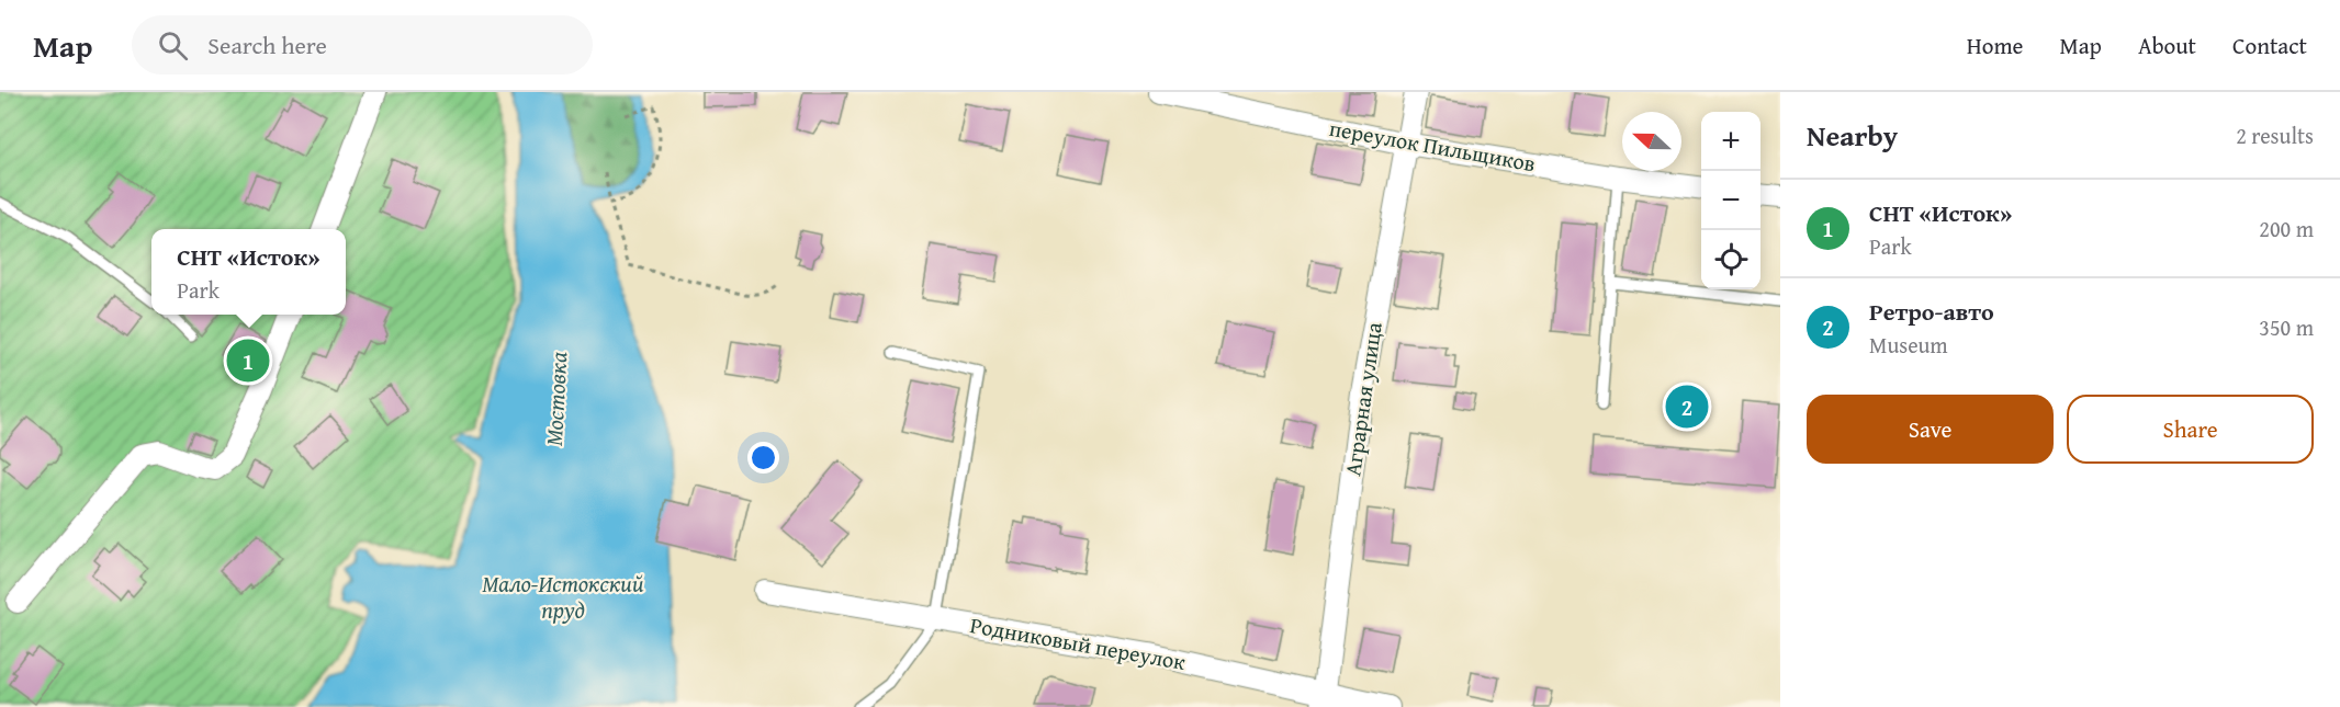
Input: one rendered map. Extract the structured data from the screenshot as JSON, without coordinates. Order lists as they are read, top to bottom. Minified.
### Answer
{"streets":{"street":["переулок Пильщиков","Аграрная улица","Родниковый переулок"]},"crossings":[["переулок Пильщиков","Аграрная улица"],["Аграрная улица","Родниковый переулок"]],"water":["Мостовка","Мало-Истокский пруд"],"north":"left","page":{"header":"Map","search":"Search here","nav":["Home","Map","About","Contact"],"heading":["Nearby","2 results"],"map_buttons":["+","−"],"list":[{"mark":"1","name":"СНТ «Исток»","note":"Park","value":"200 m"},{"mark":"2","name":"Ретро-авто","note":"Museum","value":"350 m"}],"popup":["СНТ «Исток»","Park"],"pins":["1","2"],"buttons":["Save","Share"]}}
